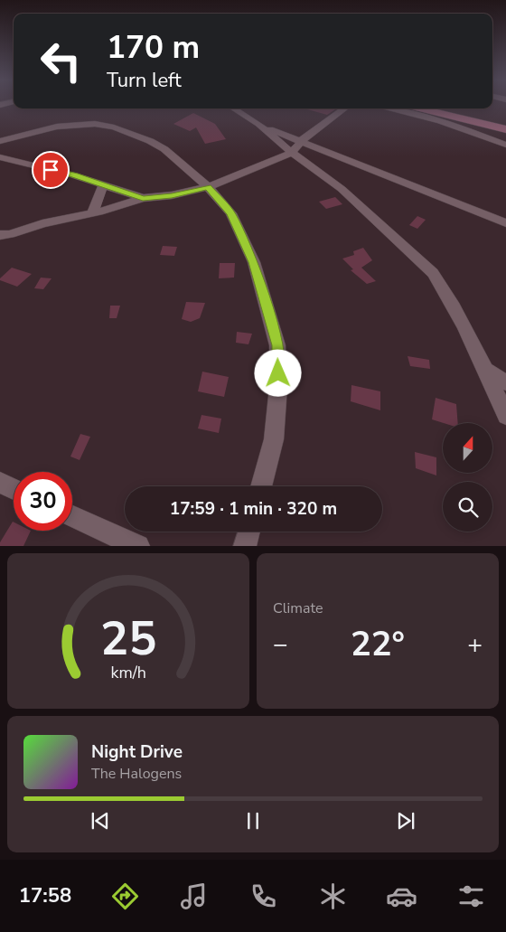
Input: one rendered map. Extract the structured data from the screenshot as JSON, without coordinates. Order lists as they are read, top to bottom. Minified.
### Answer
{"north":"top","page":{"turn":["170 m","Turn left"],"limit":"30","trip":"17:59 · 1 min · 320 m","tile":"Climate","heat":["−","22°","+"],"song":["Night Drive","The Halogens"],"tabs":"17:58","gauge":["25","km/h"]}}
